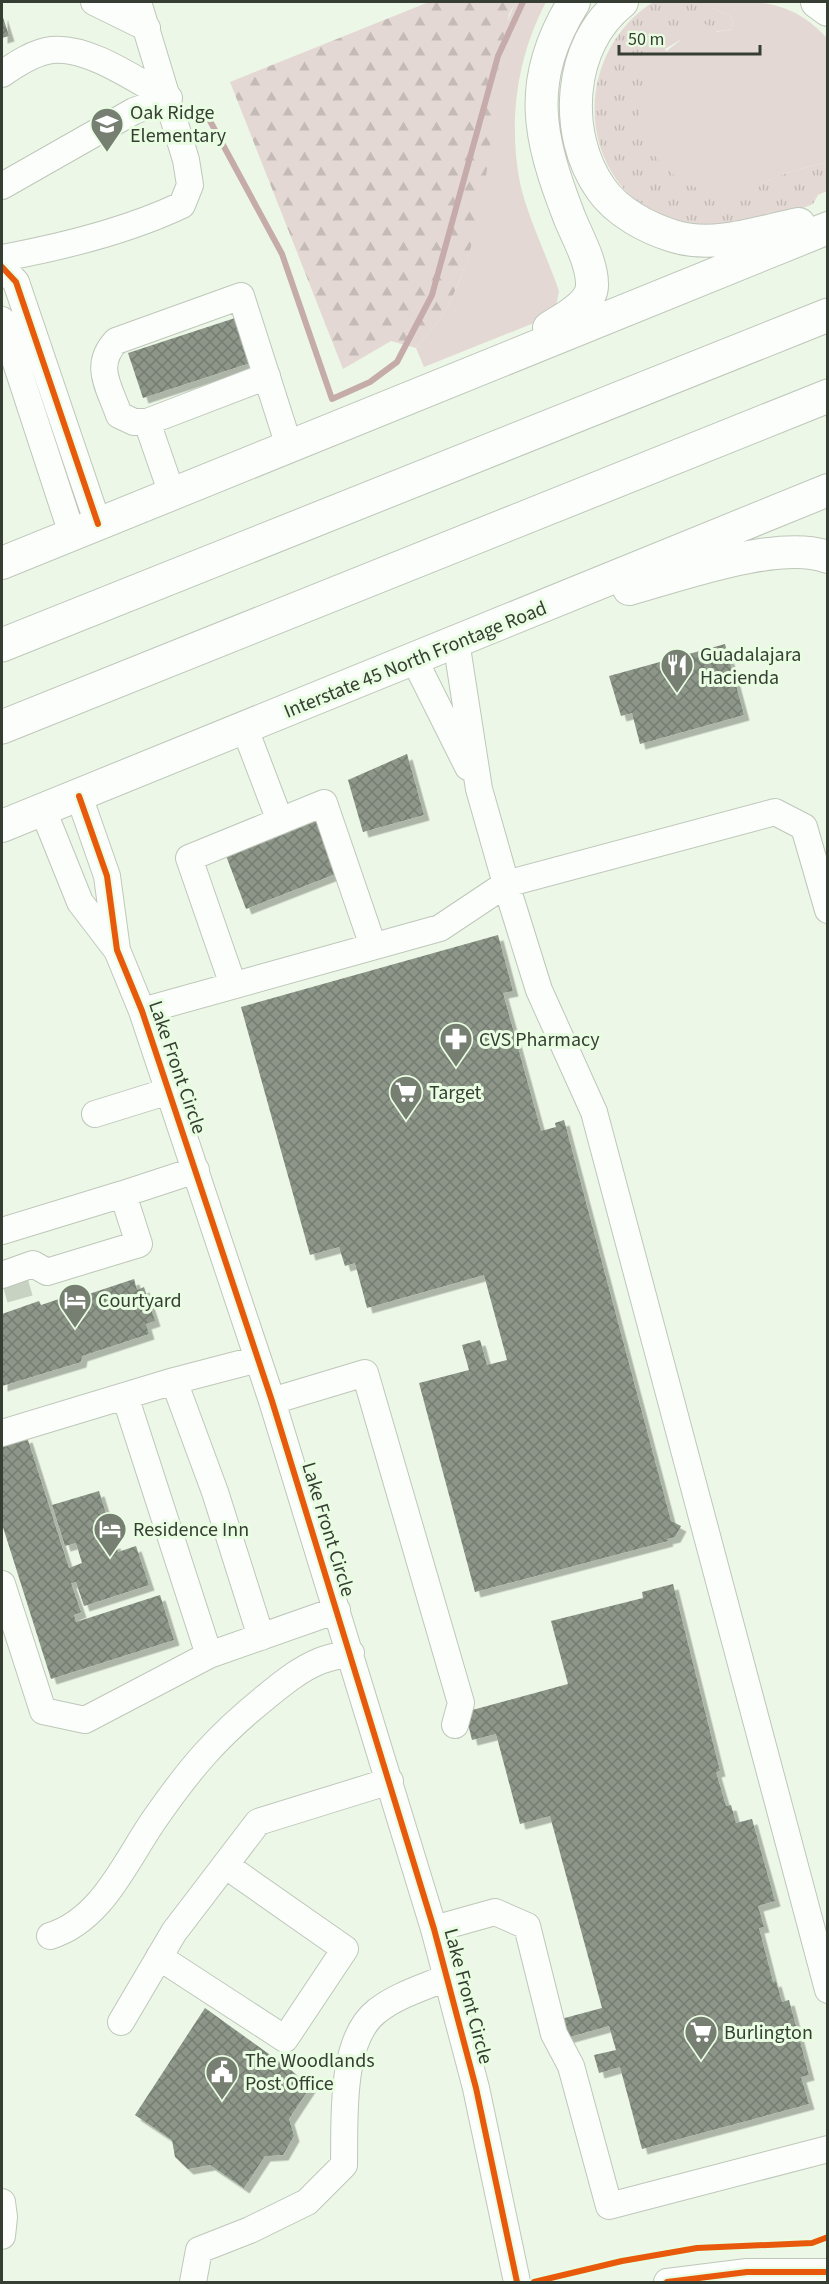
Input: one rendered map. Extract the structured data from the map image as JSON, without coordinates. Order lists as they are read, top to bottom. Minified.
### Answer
{"streets":{"main road":["Interstate 45 North Frontage Road"],"street":["Lake Front Circle"]},"crossings":[["Interstate 45 North Frontage Road","Lake Front Circle"]],"places":{"school or university":["Oak Ridge Elementary"],"restaurant":["Guadalajara Hacienda"],"pharmacy":["CVS Pharmacy"],"supermarket":["Target","Burlington"],"hotel":["Courtyard","Residence Inn"],"public building":["The Woodlands Post Office"]},"scale_bar":"50 m"}
